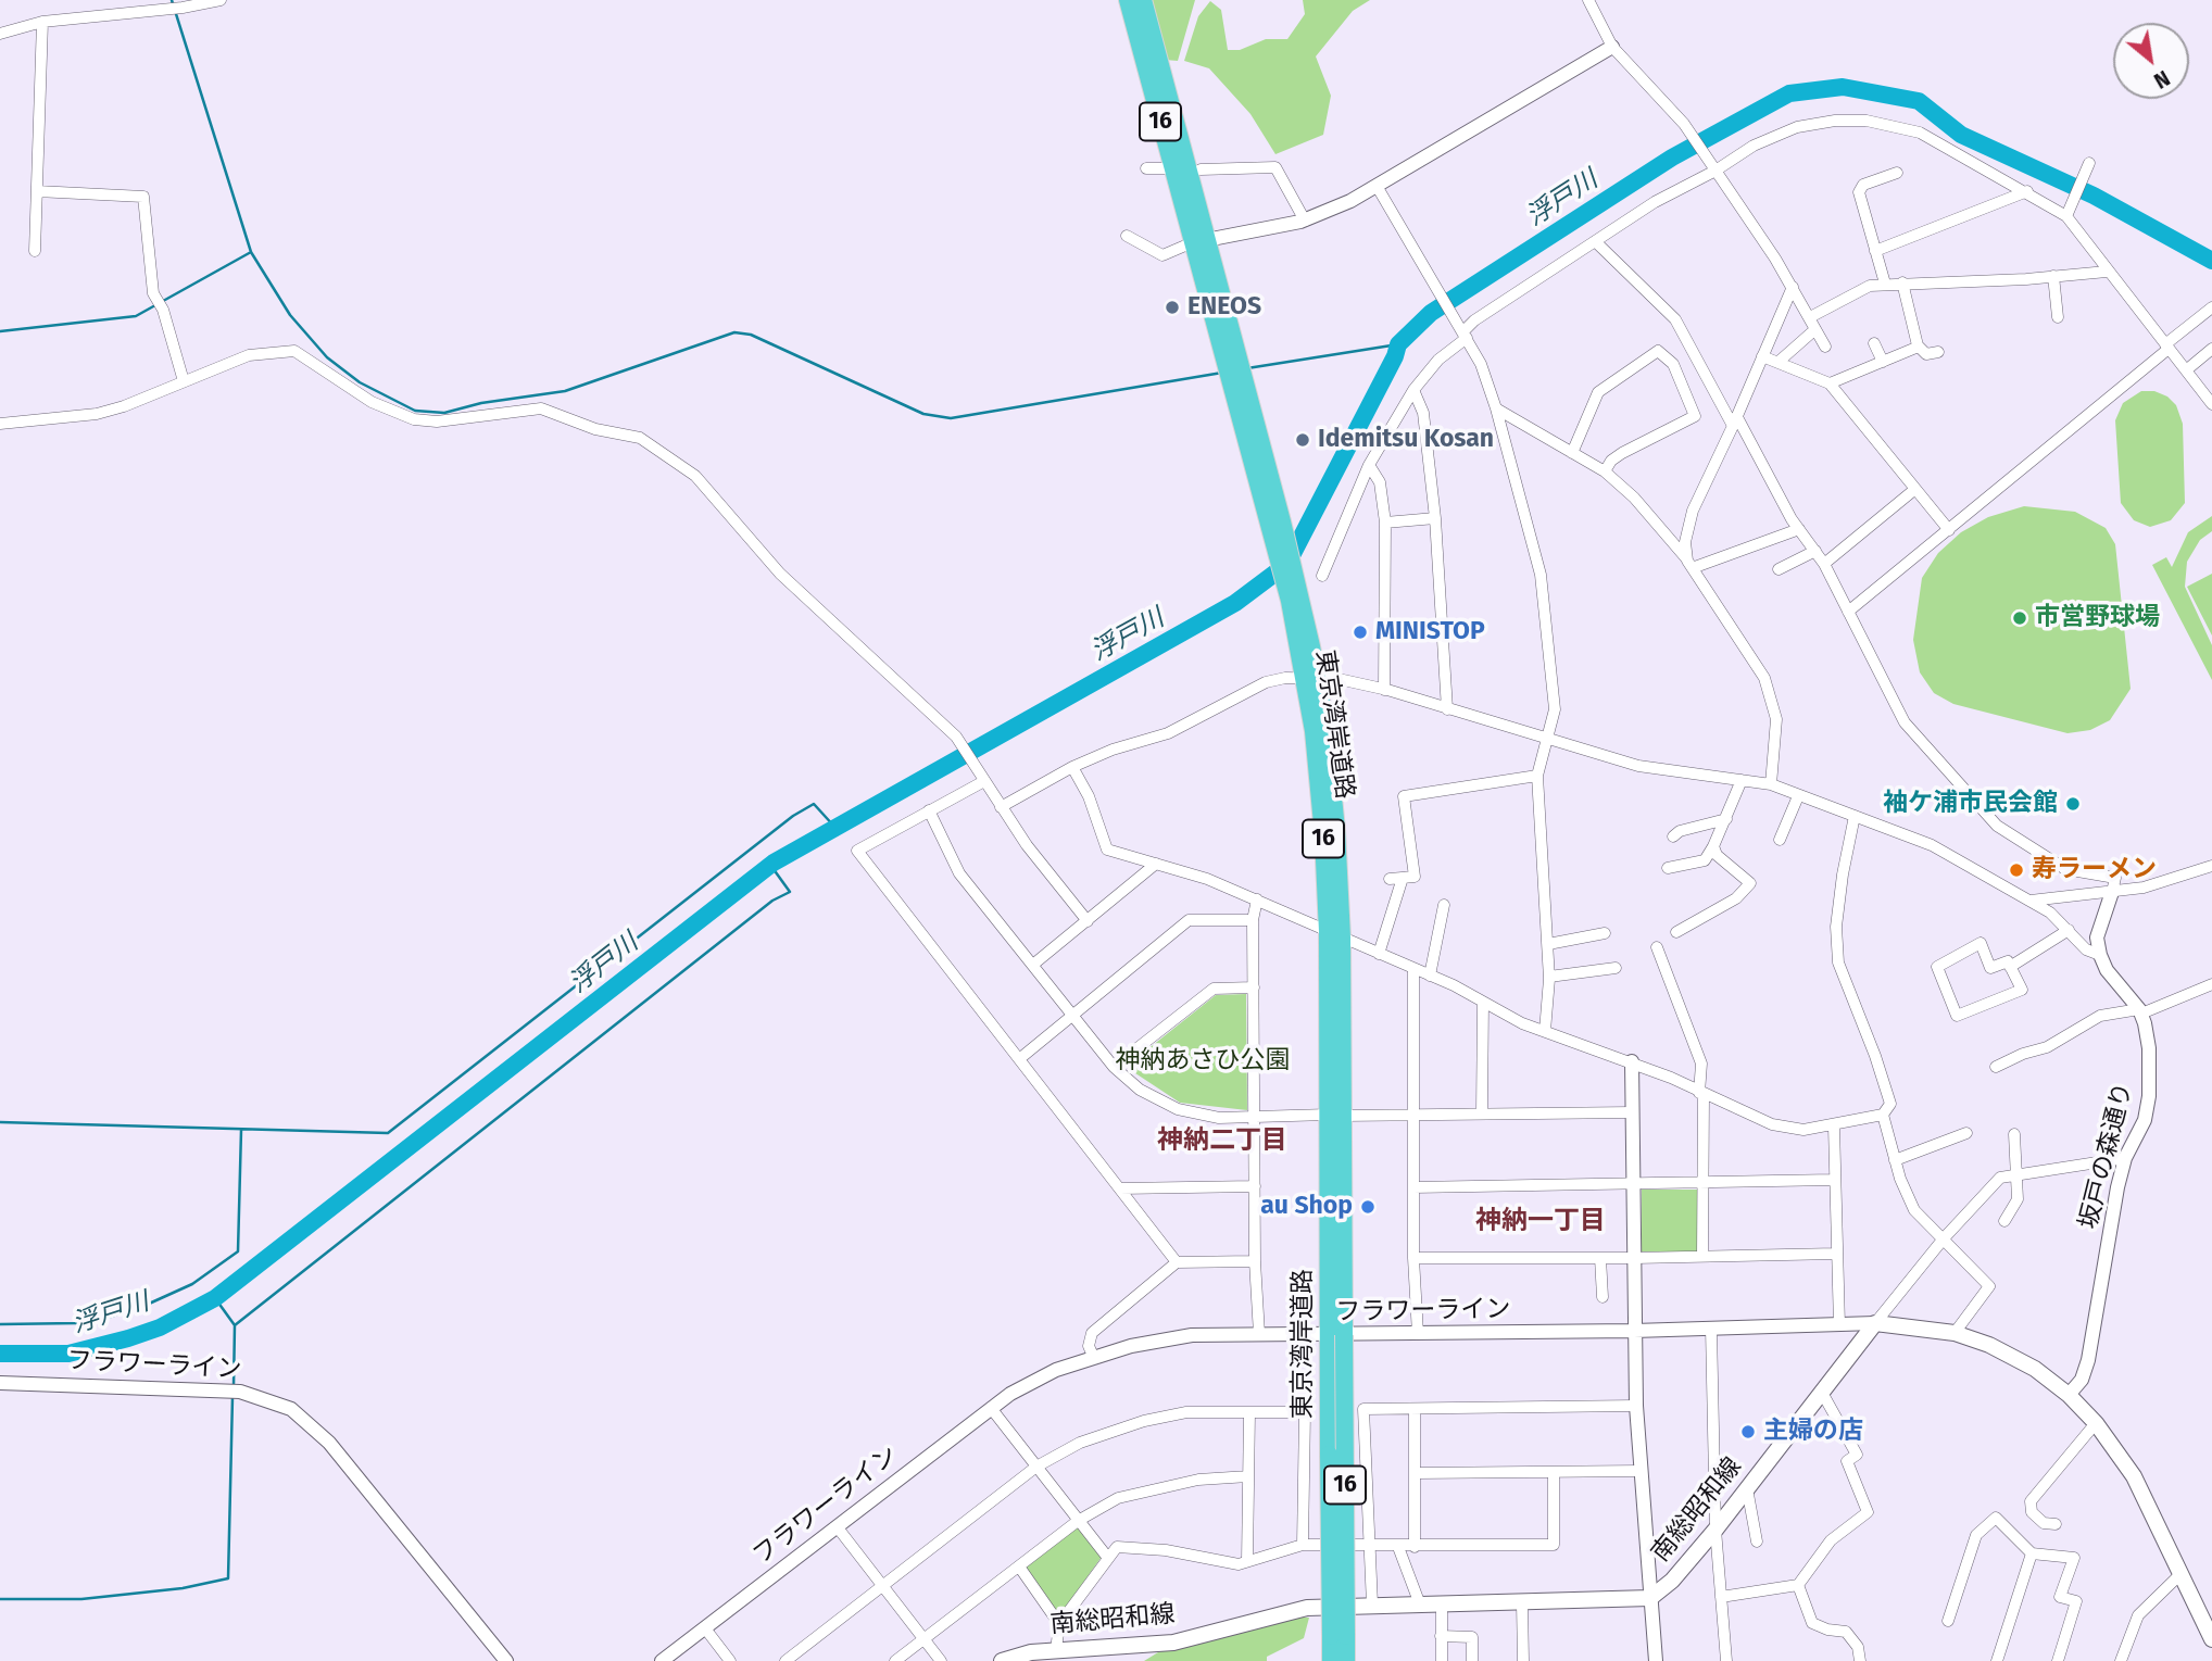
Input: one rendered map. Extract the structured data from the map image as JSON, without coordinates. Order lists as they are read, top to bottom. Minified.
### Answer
{"streets":{"highway":["16","東京湾岸道路"],"main road":["南総昭和線"],"street":["坂戸の森通り","フラワーライン"]},"crossings":[["東京湾岸道路","フラワーライン"],["フラワーライン","南総昭和線"]],"districts":["神納二丁目","神納一丁目"],"water":["浮戸川"],"parks":["神納あさひ公園"],"places":["ENEOS","Idemitsu Kosan","市営野球場","MINISTOP","袖ケ浦市民会館","寿ラーメン","au Shop","主婦の店"],"north":"bottom right"}
